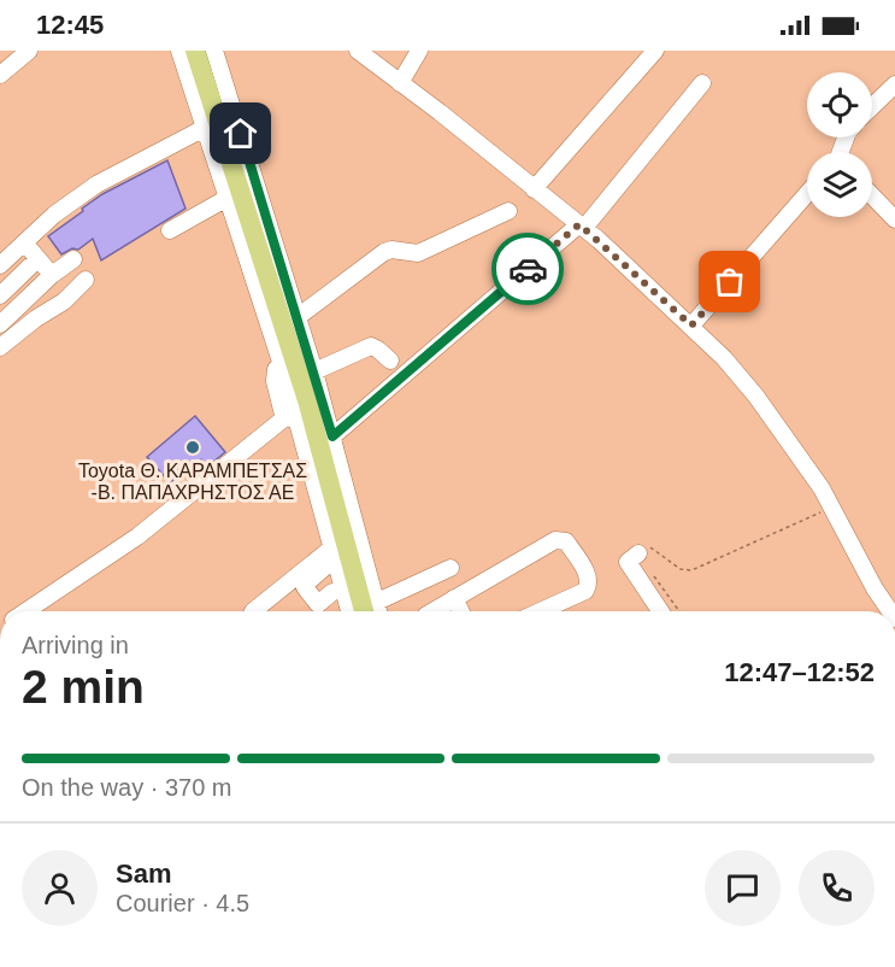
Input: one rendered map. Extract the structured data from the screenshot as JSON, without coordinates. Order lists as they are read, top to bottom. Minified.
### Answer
{"places":["Toyota Θ. ΚΑΡΑΜΠΕΤΣΑΣ -Β. ΠΑΠΑΧΡΗΣΤΟΣ ΑΕ"],"page":{"status":"12:45","heading":["2 min","Arriving in","12:47–12:52"],"panel":["Sam","Courier · 4.5"],"bar":"On the way · 370 m"}}
